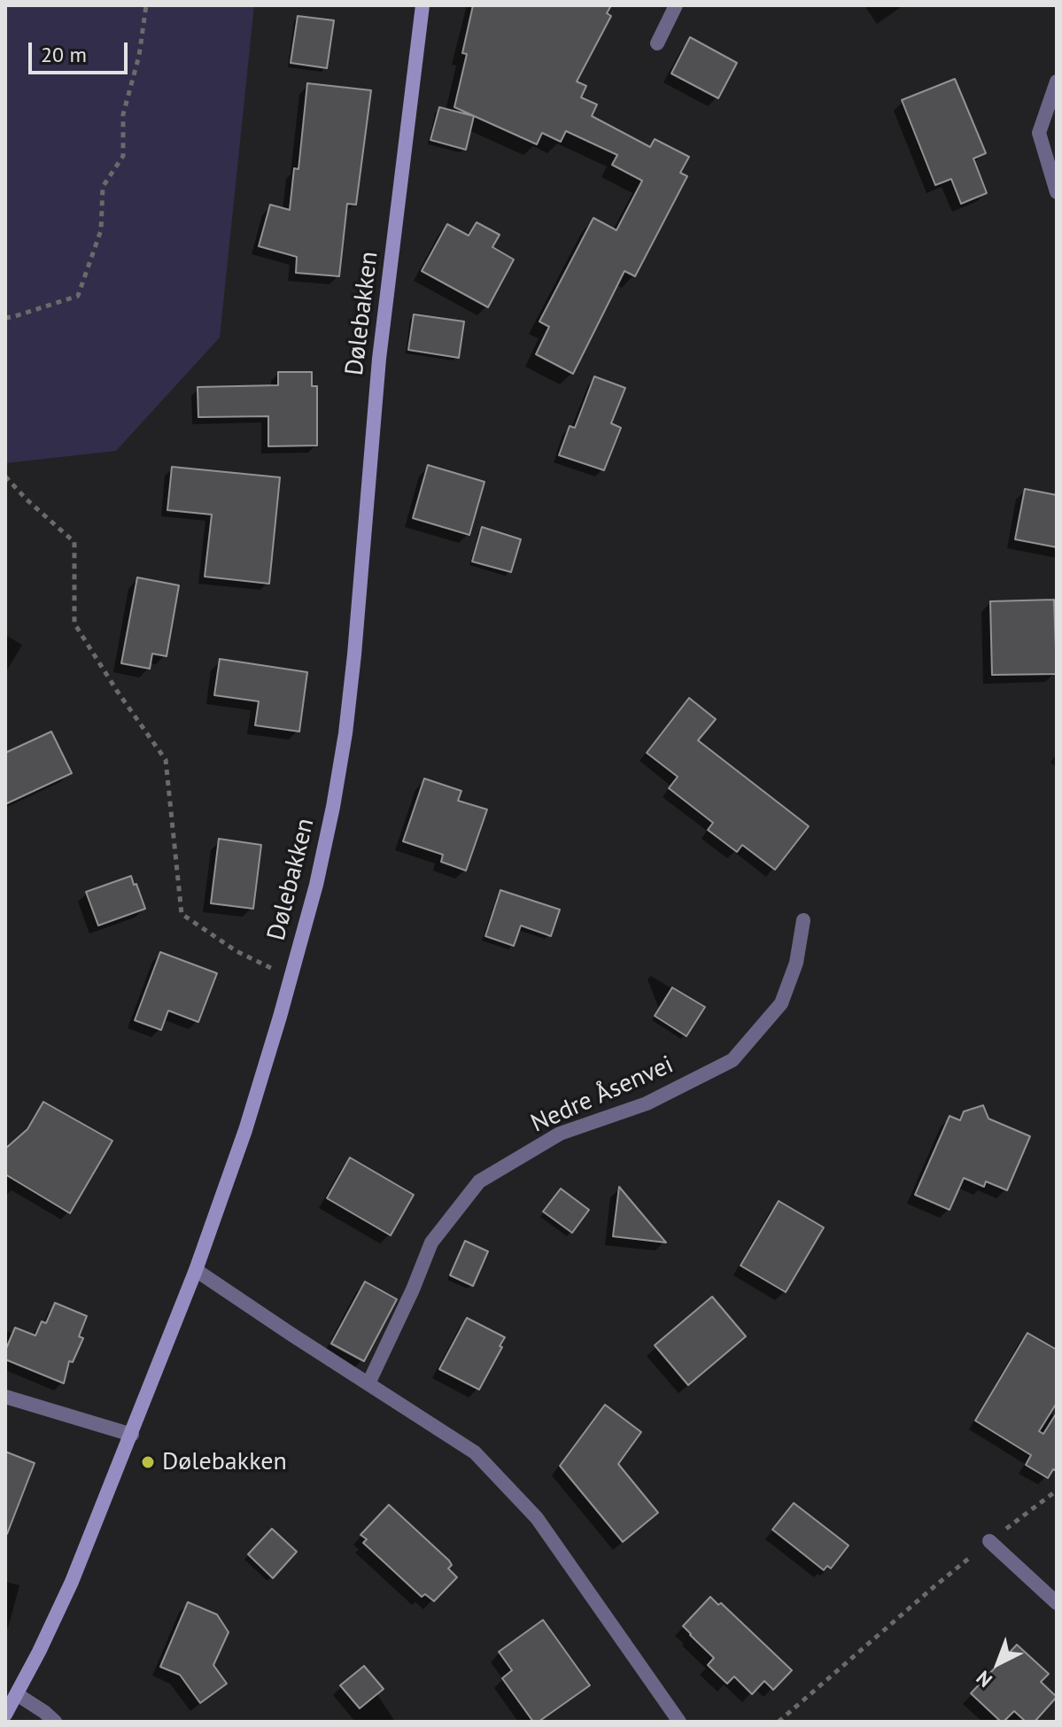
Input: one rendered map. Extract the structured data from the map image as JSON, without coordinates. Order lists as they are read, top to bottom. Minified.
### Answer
{"streets":{"main road":["Dølebakken"],"street":["Nedre Åsenvei"]},"places":["Dølebakken"],"scale_bar":"20 m","north":"bottom left"}
